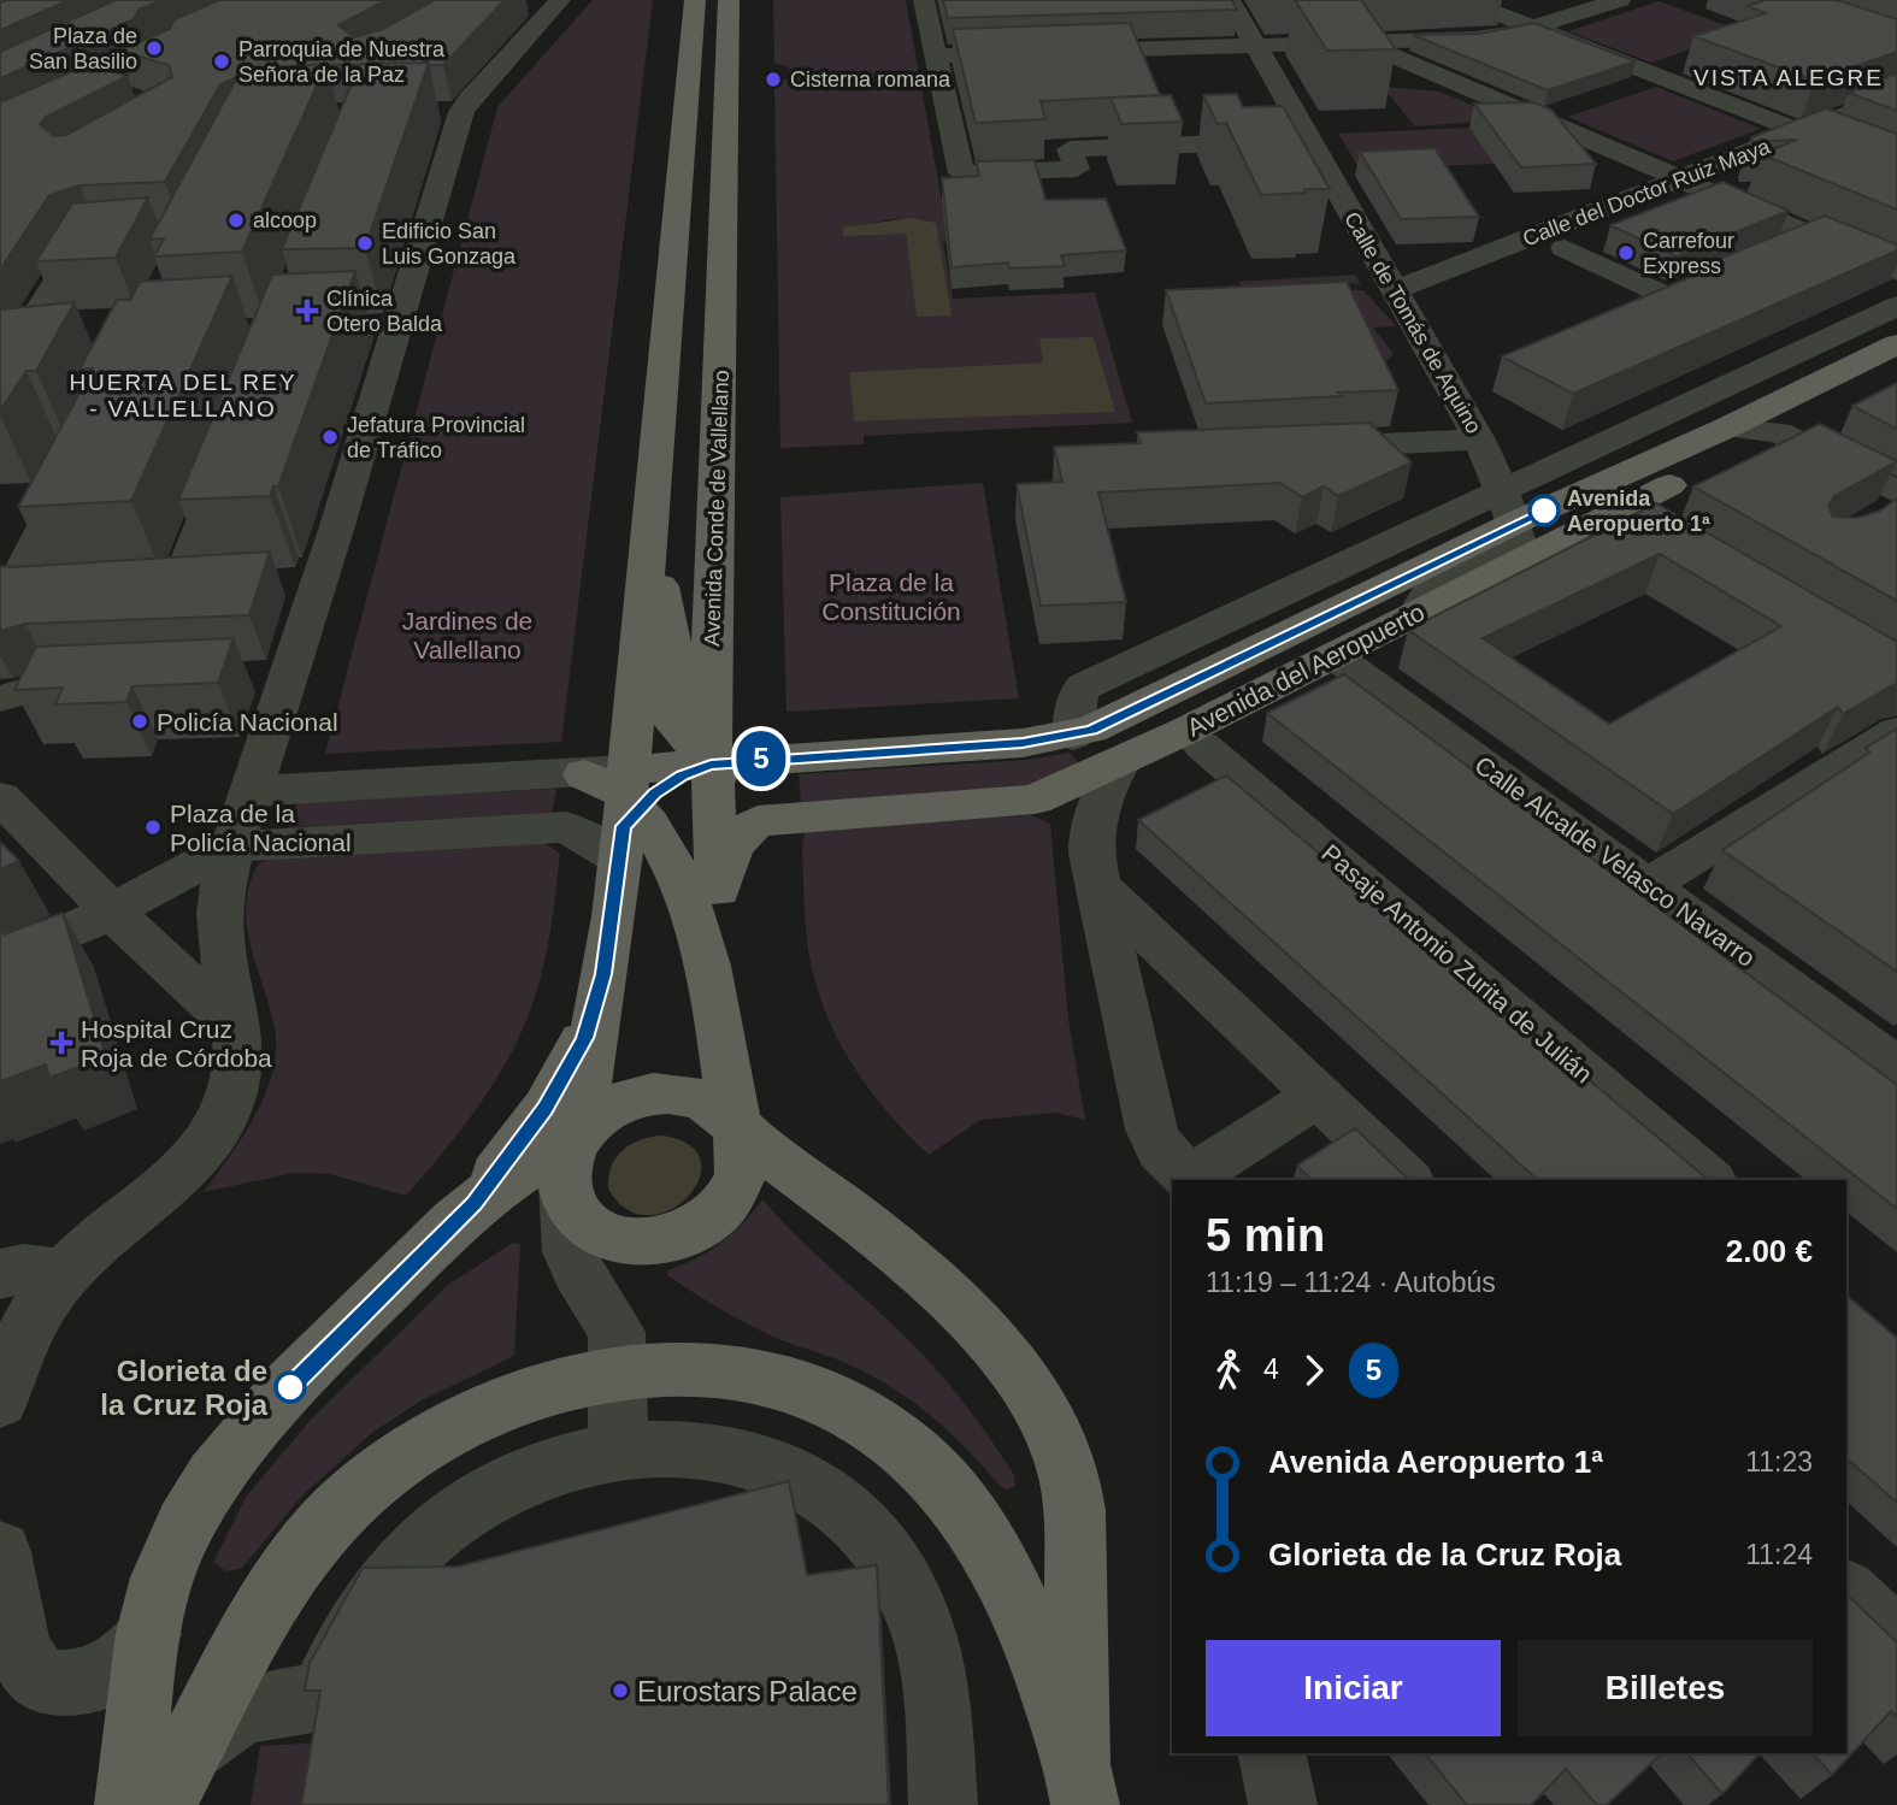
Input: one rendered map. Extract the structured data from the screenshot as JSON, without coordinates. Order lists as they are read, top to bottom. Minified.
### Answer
{"streets":{"main road":["Avenida Conde de Vallellano","Avenida del Aeropuerto"],"street":["Calle del Doctor Ruiz Maya","Calle de Tomás de Aquino","Calle Alcalde Velasco Navarro","Pasaje Antonio Zurita de Julián"]},"crossings":[["Calle del Doctor Ruiz Maya","Calle de Tomás de Aquino"],["Calle de Tomás de Aquino","Avenida del Aeropuerto"],["Avenida Conde de Vallellano","Avenida del Aeropuerto"],["Avenida del Aeropuerto","Calle Alcalde Velasco Navarro"]],"districts":["VISTA ALEGRE","HUERTA DEL REY - VALLELLANO"],"parks":["Plaza de la Constitución","Jardines de Vallellano"],"places":{"other":["Plaza de San Basilio","Parroquia de Nuestra Señora de la Paz","Cisterna romana","alcoop","Edificio San Luis Gonzaga","Carrefour Express","Jefatura Provincial de Tráfico","Avenida Aeropuerto 1ª","Policía Nacional","Plaza de la Policía Nacional","Glorieta de la Cruz Roja","Eurostars Palace"],"health":["Clínica Otero Balda","Hospital Cruz Roja de Córdoba"]},"lines":["bus line 5"],"page":{"on_map":"5","heading":["5 min","11:19 – 11:24 · Autobús","2.00 €"],"legs":["4","5"],"list":[{"name":"Avenida Aeropuerto 1ª","value":"11:23"},{"name":"Glorieta de la Cruz Roja","value":"11:24"}],"buttons":["Iniciar","Billetes"]}}
